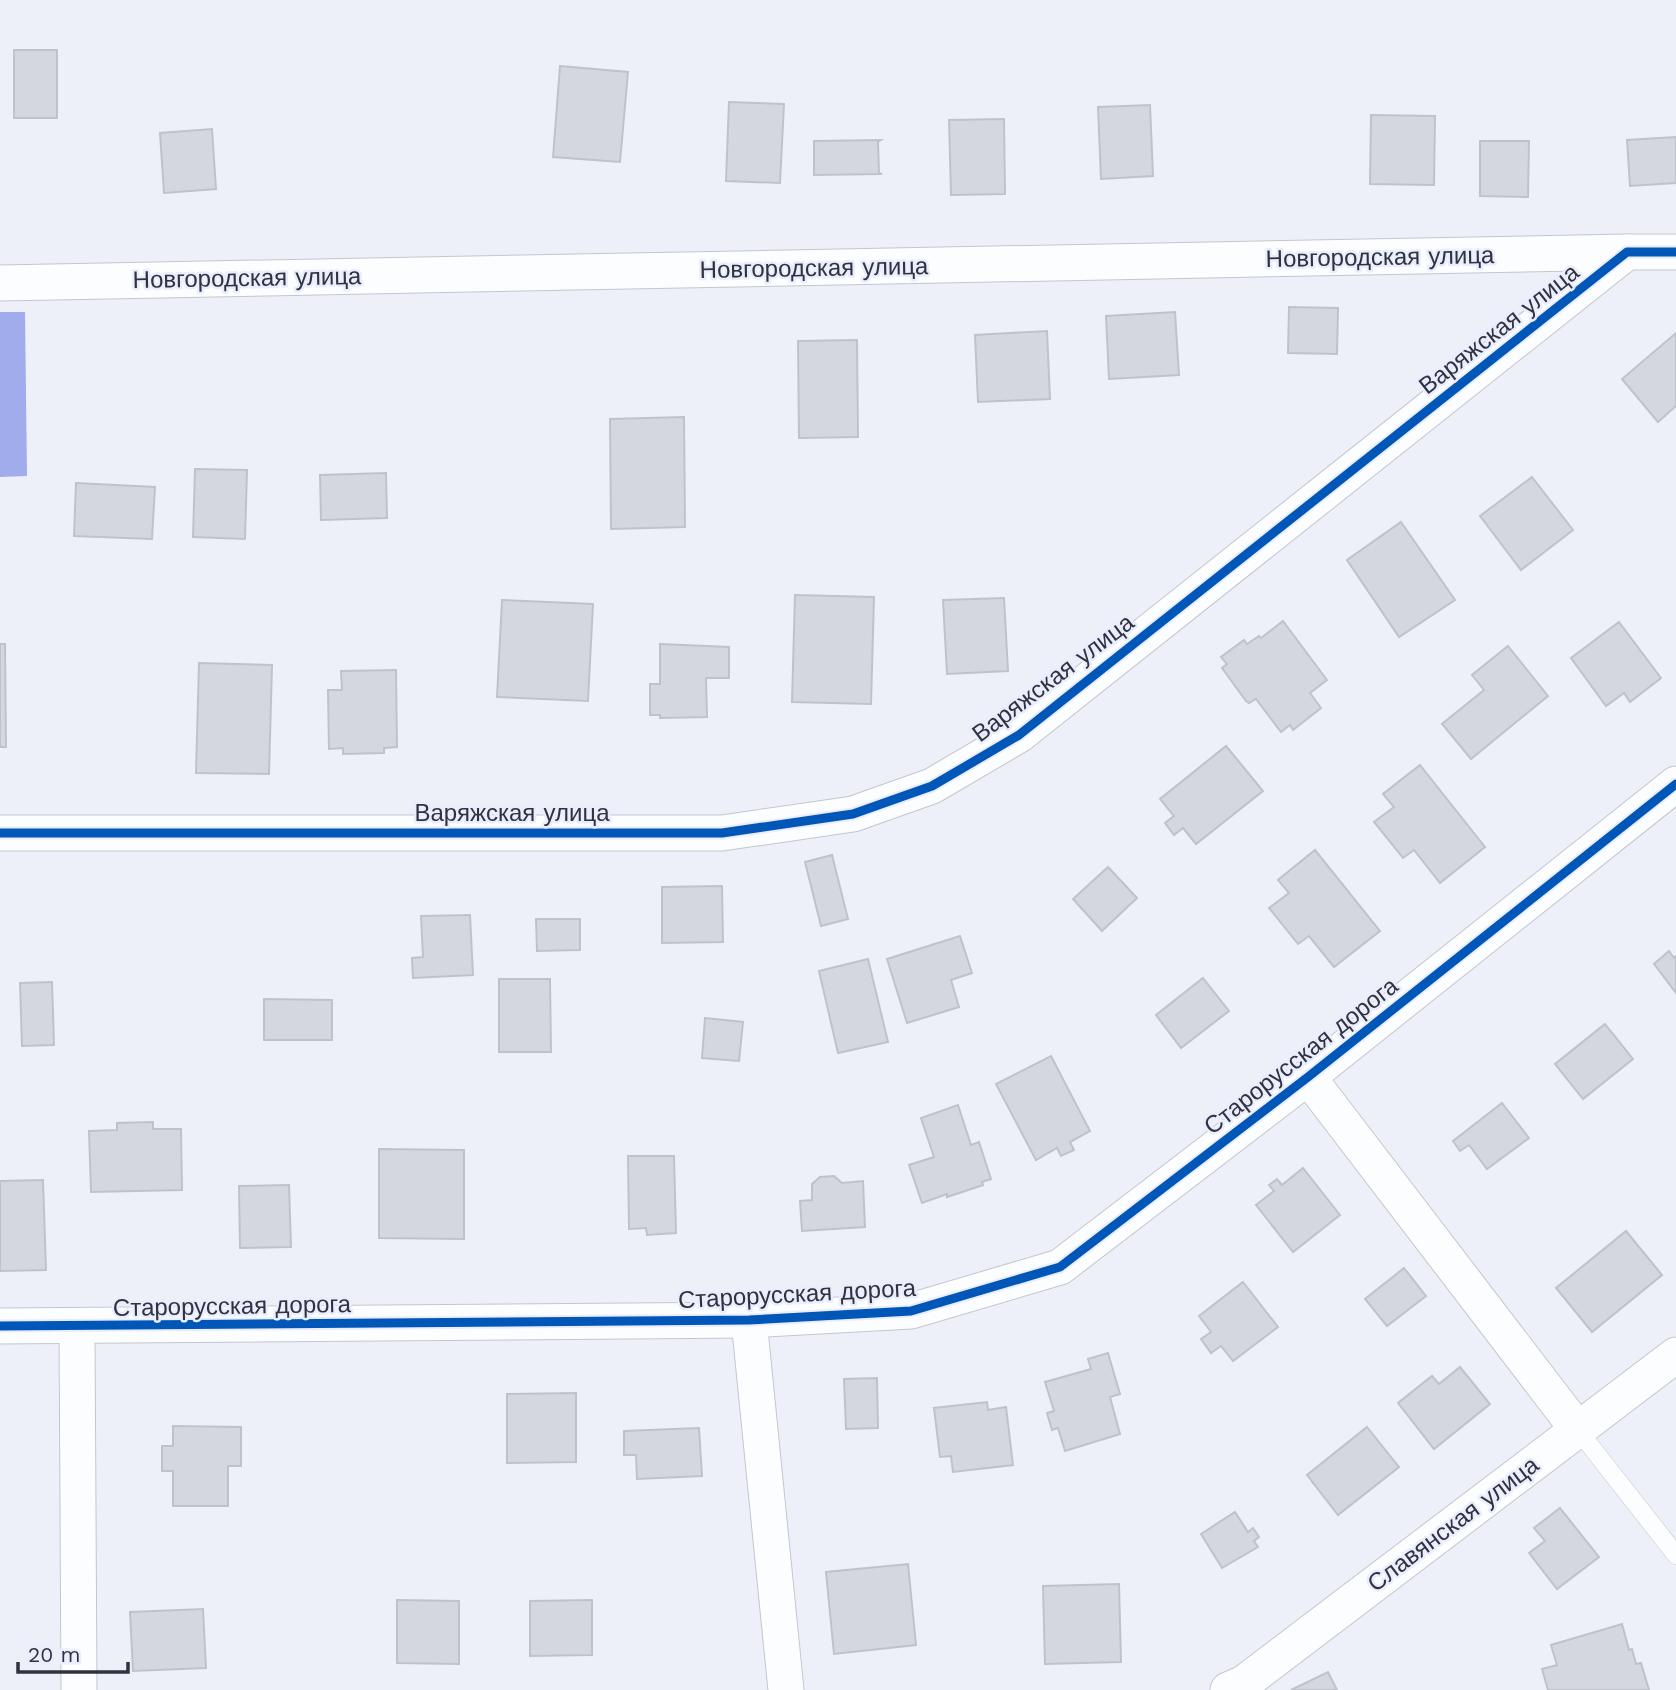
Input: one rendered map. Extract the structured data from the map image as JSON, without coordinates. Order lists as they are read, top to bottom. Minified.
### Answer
{"streets":{"street":["Новгородская улица","Варяжская улица","Старорусская дорога","Славянская улица"]},"crossings":[["Новгородская улица","Варяжская улица"]],"scale_bar":"20 m"}
